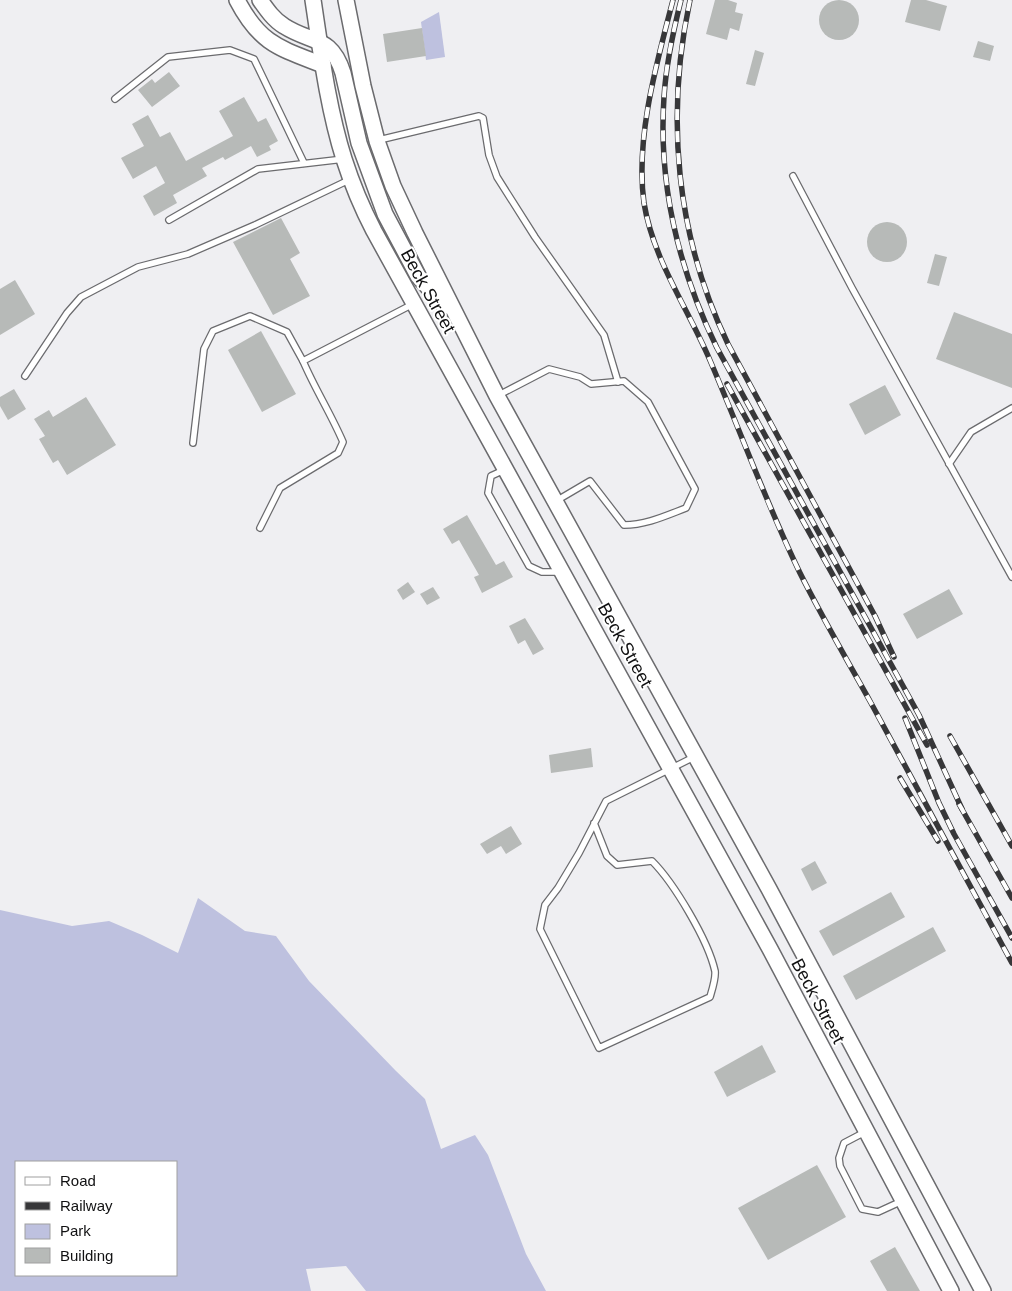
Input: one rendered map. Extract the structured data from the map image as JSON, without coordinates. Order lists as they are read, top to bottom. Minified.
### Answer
{"streets":{"main road":["Beck Street"]},"legend":["Road","Railway","Park","Building"]}
